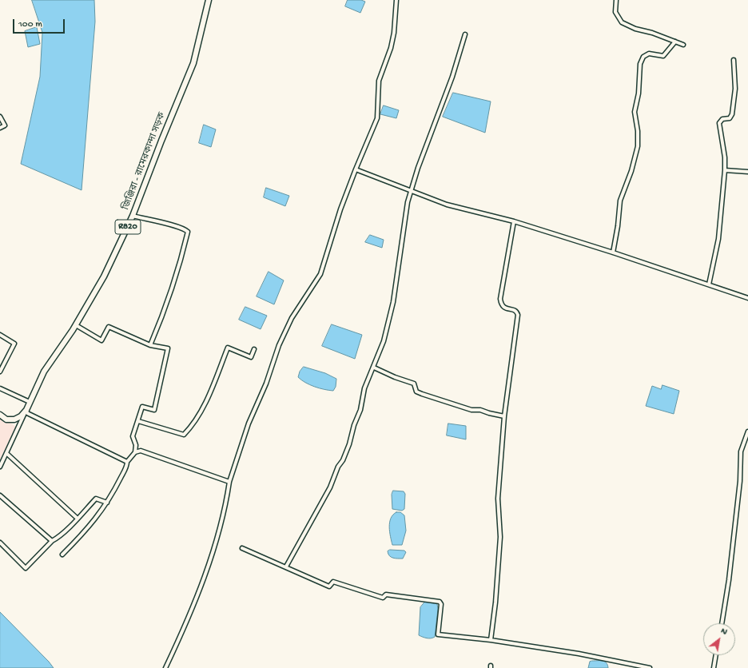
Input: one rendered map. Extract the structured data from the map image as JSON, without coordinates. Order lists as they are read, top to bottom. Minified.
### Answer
{"streets":{"main road":["জিঞ্জিরা - রামেরকান্দা সড়ক","R820"]},"scale_bar":"100 m","north":"top right"}
